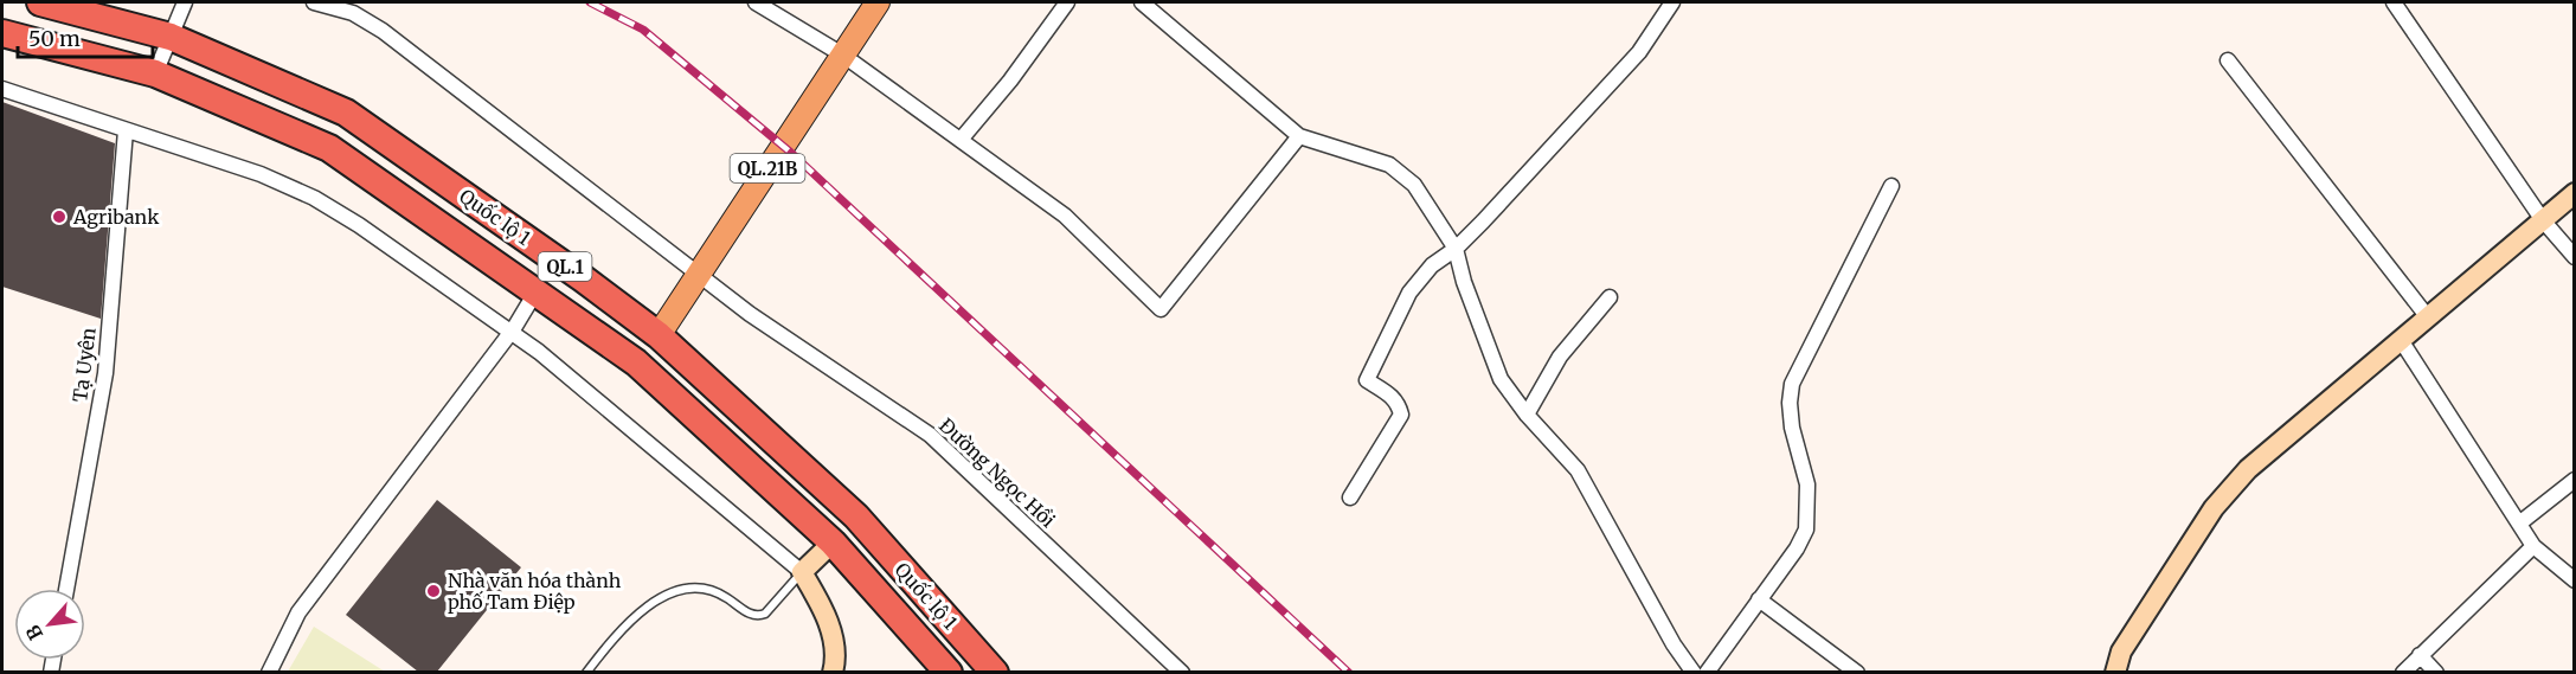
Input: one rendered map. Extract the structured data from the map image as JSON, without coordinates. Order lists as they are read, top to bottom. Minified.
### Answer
{"streets":{"highway":["Quốc lộ 1","QL.1"],"main road":["QL.21B"],"street":["Tạ Uyên","Đường Ngọc Hồi"]},"crossings":[["QL.21B","Quốc lộ 1"],["QL.21B","Đường Ngọc Hồi"]],"places":["Agribank","Nhà văn hóa thành phố Tam Điệp"],"scale_bar":"50 m","north":"bottom left"}
